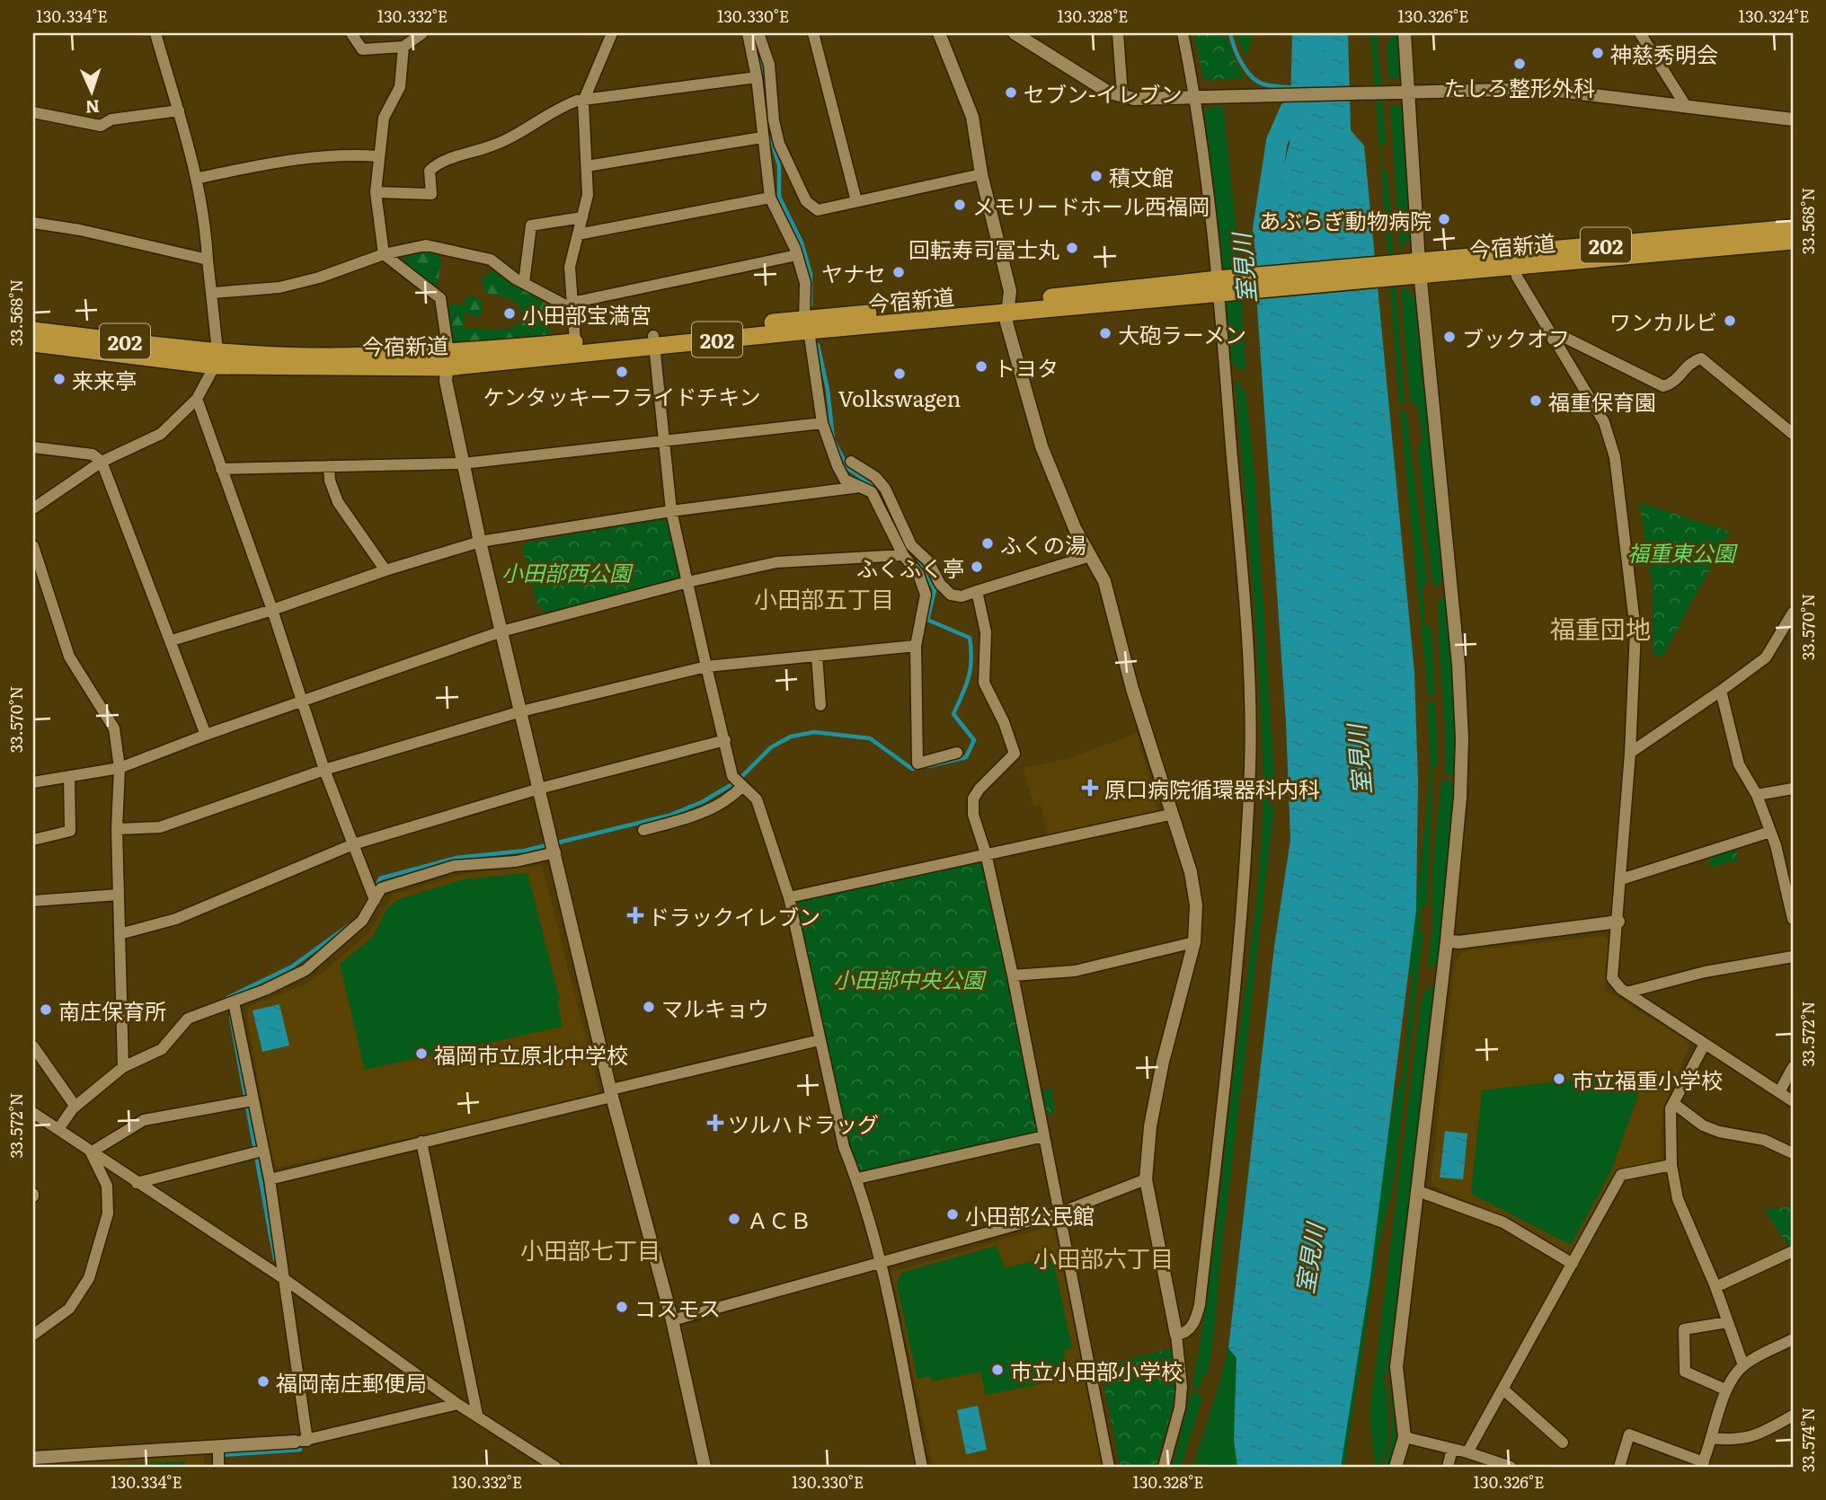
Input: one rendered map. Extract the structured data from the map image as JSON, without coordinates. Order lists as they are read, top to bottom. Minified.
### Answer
{"streets":{"highway":["今宿新道","202"]},"districts":["小田部五丁目","福重団地","小田部七丁目","小田部六丁目"],"water":["室見川"],"parks":["福重東公園","小田部西公園","小田部中央公園"],"places":{"other":["神慈秀明会","たしろ整形外科","セブン-イレブン","積文館","メモリードホール西福岡","あぶらぎ動物病院","回転寿司冨士丸","ヤナセ","小田部宝満宮","ワンカルビ","大砲ラーメン","ブックオフ","トヨタ","ケンタッキーフライドチキン","Volkswagen","来来亭","福重保育園","ふくの湯","ふくふく亭","マルキョウ","南庄保育所","福岡市立原北中学校","市立福重小学校","小田部公民館","ＡＣＢ","コスモス","市立小田部小学校","福岡南庄郵便局"],"health":["原口病院循環器科内科","ドラックイレブン","ツルハドラッグ"]},"north":"bottom","coordinates":["130.334°E","130.332°E","130.330°E","130.328°E","130.326°E","130.324°E","33.568°N","33.570°N","33.572°N","33.574°N"]}
